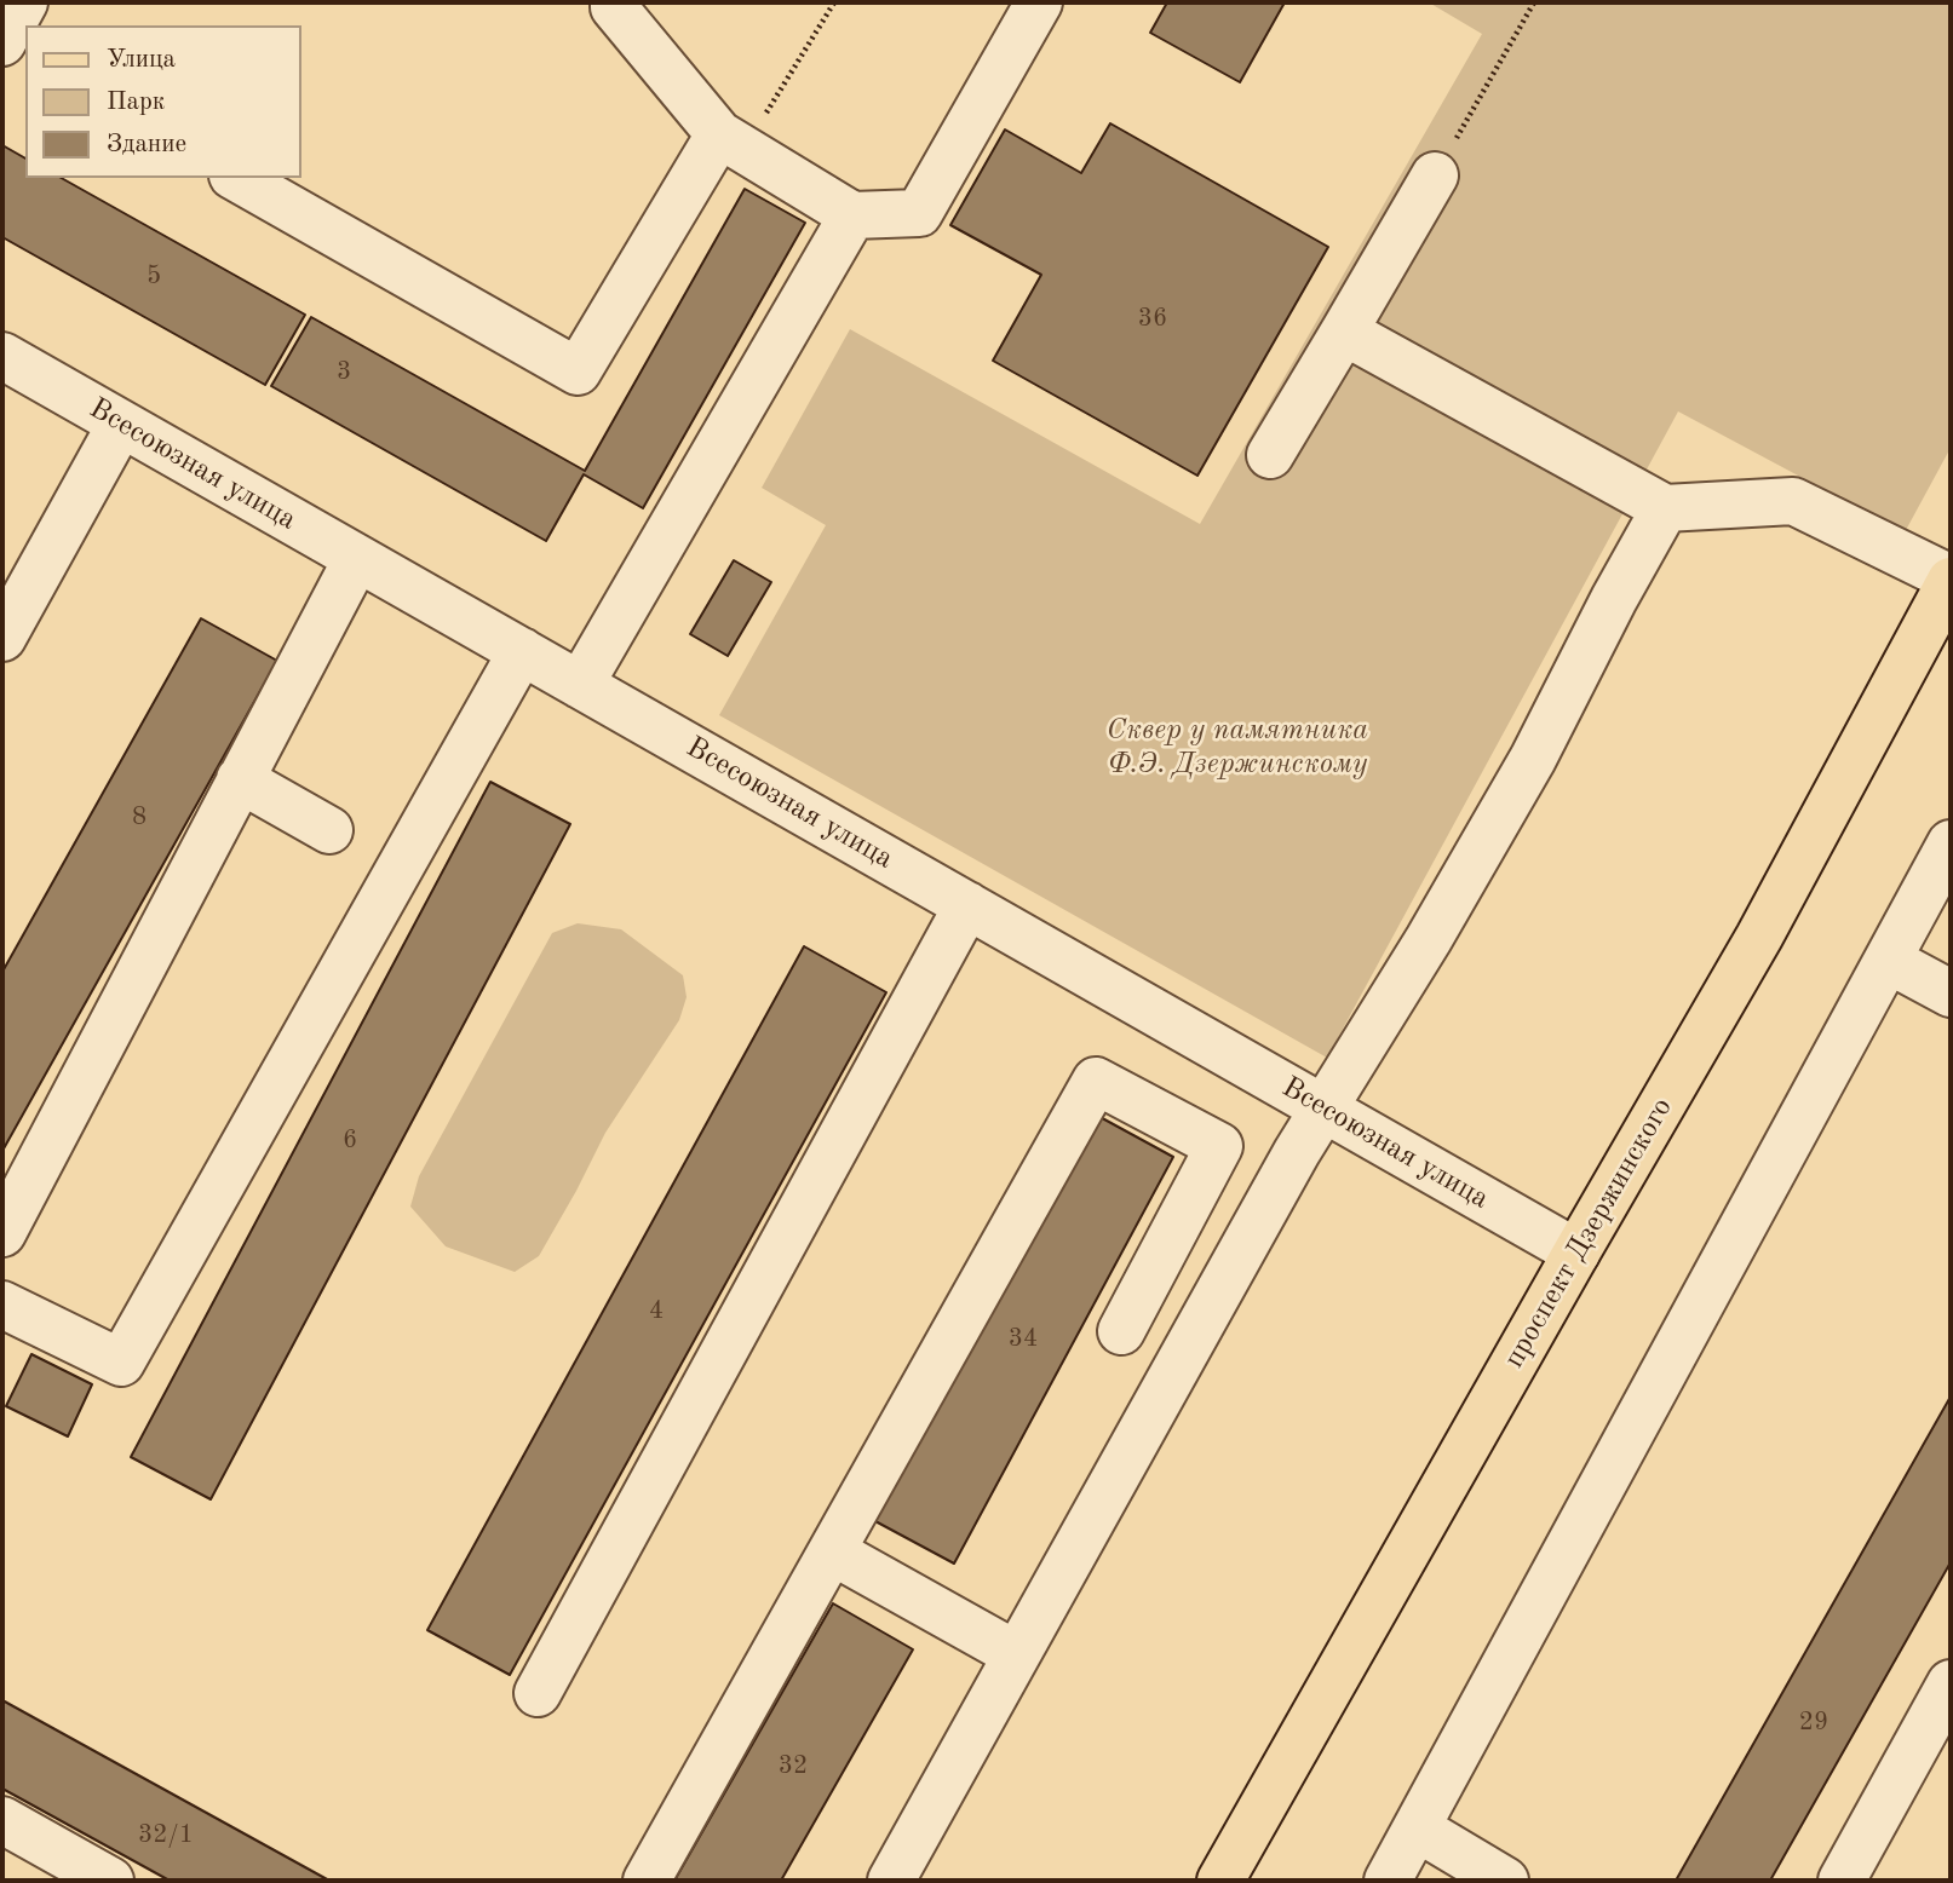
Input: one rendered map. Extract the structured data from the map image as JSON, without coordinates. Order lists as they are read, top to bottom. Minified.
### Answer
{"streets":{"main road":["проспект Дзержинского"],"street":["Всесоюзная улица"]},"crossings":[["Всесоюзная улица","проспект Дзержинского"]],"parks":["Сквер у памятника Ф.Э. Дзержинскому"],"house_numbers":["5","36","3","8","6","4","34","29","32","32/1"],"legend":["Улица","Парк","Здание"]}
